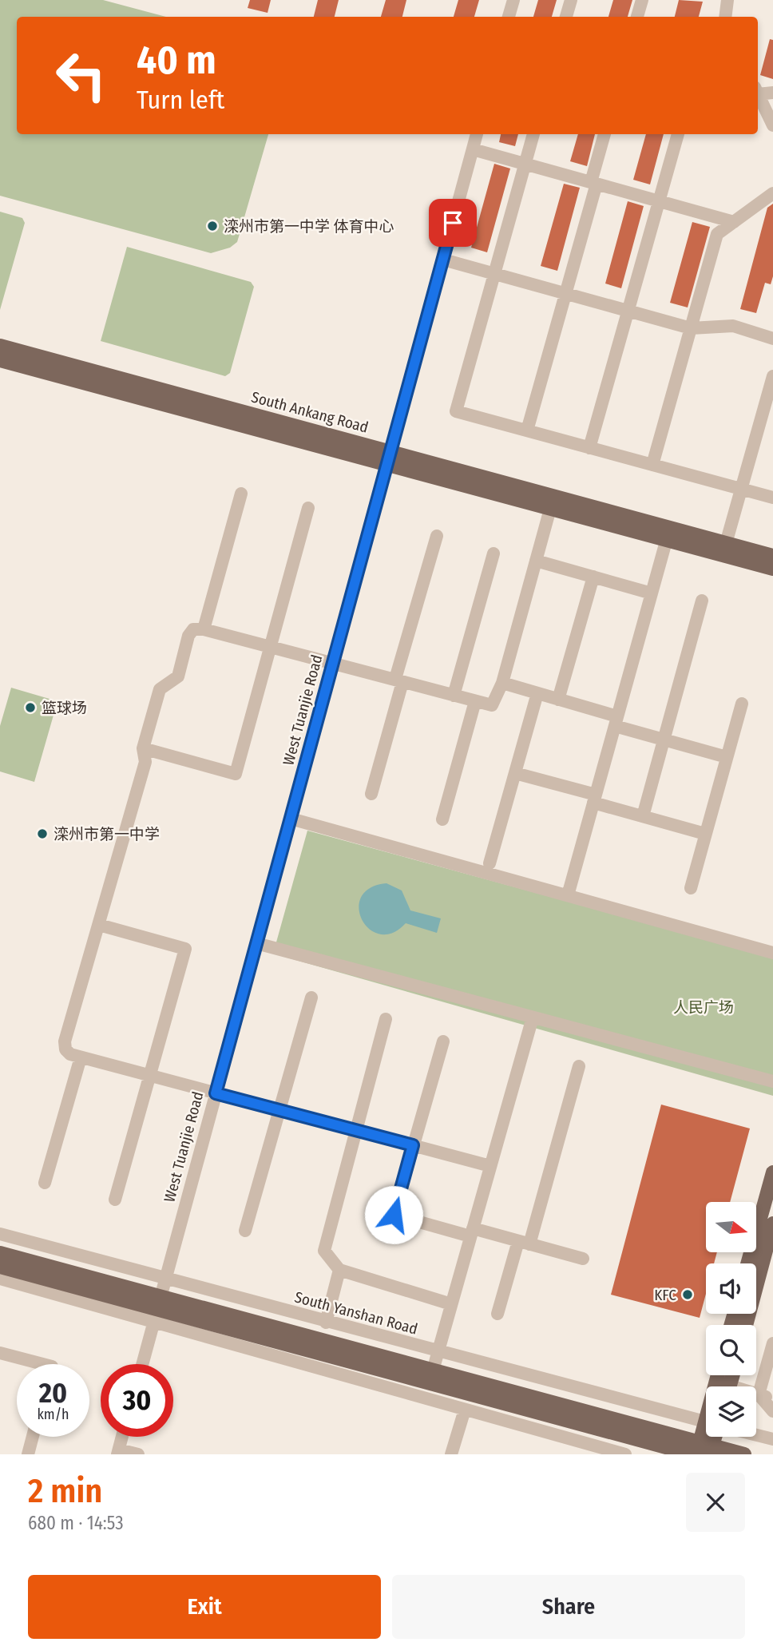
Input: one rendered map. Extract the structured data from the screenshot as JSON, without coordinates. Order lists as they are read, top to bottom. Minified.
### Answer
{"streets":{"main road":["South Ankang Road"],"street":["West Tuanjie Road","South Yanshan Road"]},"crossings":[["South Ankang Road","West Tuanjie Road"],["West Tuanjie Road","South Yanshan Road"]],"parks":["人民广场"],"places":["滦州市第一中学 体育中心","篮球场","滦州市第一中学","KFC"],"north":"right","page":{"turn":["40 m","Turn left"],"speed":"20 km/h","limit":"30","heading":["2 min","680 m · 14:53"],"buttons":["Exit","Share"]}}
